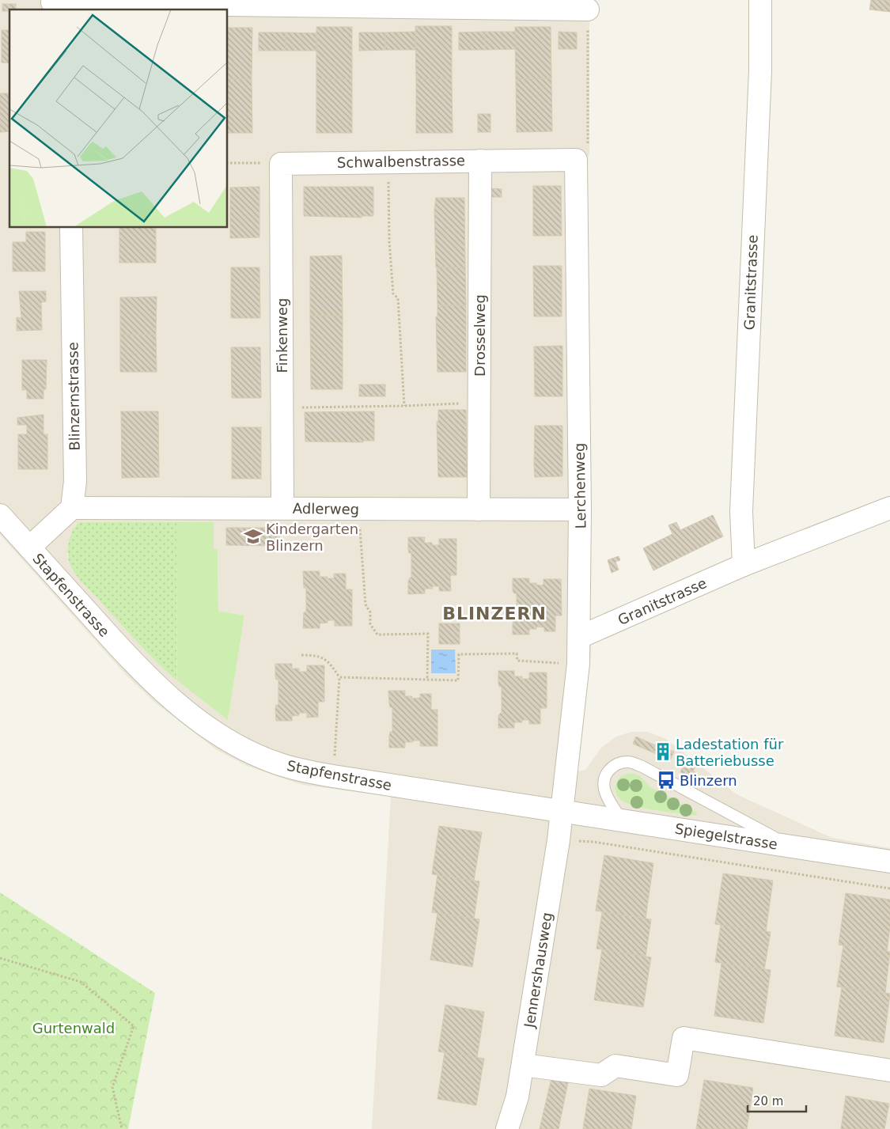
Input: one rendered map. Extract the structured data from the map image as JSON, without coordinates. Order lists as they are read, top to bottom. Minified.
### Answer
{"streets":{"street":["Schwalbenstrasse","Granitstrasse","Finkenweg","Drosselweg","Blinzernstrasse","Lerchenweg","Adlerweg","Stapfenstrasse","Spiegelstrasse","Jennershausweg"]},"crossings":[["Schwalbenstrasse","Finkenweg"],["Schwalbenstrasse","Drosselweg"],["Schwalbenstrasse","Lerchenweg"],["Granitstrasse","Lerchenweg"],["Finkenweg","Adlerweg"],["Drosselweg","Adlerweg"],["Blinzernstrasse","Adlerweg"],["Lerchenweg","Adlerweg"],["Lerchenweg","Stapfenstrasse"],["Lerchenweg","Spiegelstrasse"],["Lerchenweg","Jennershausweg"],["Stapfenstrasse","Spiegelstrasse"],["Stapfenstrasse","Jennershausweg"],["Spiegelstrasse","Jennershausweg"]],"districts":["BLINZERN"],"parks":["Gurtenwald"],"places":{"school or university":["Kindergarten Blinzern"],"building":["Ladestation für Batteriebusse"],"bus stop":["Blinzern"]},"scale_bar":"20 m"}
